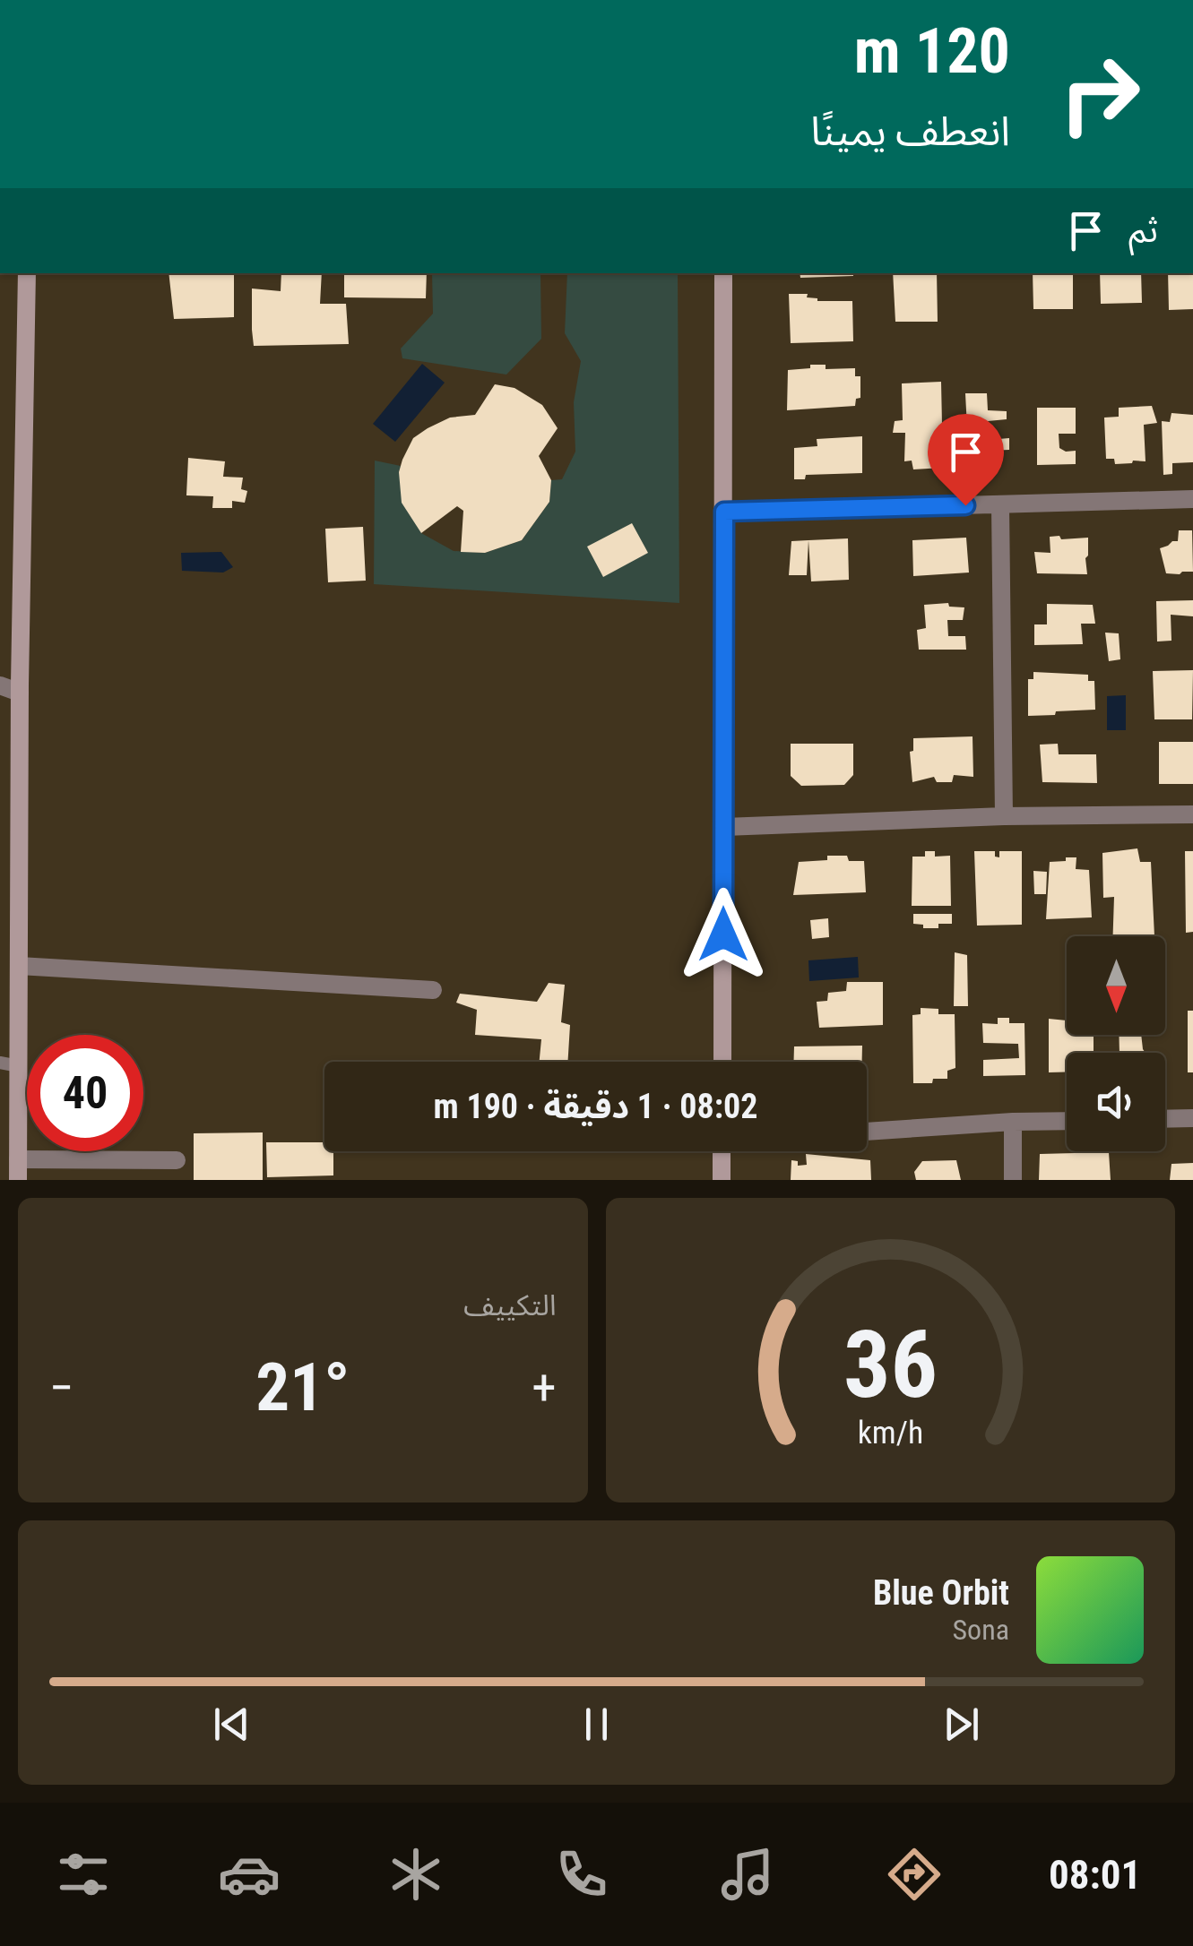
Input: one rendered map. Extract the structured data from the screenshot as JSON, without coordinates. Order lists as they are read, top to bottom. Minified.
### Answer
{"north":"bottom","page":{"turn":["120 m","انعطف يمينًا"],"then":"ثم","limit":"40","trip":"08:02 · 1 دقيقة · 190 m","tile":"التكييف","heat":["−","21°","+"],"song":["Blue Orbit","Sona"],"tabs":"08:01","gauge":["36","km/h"]}}
